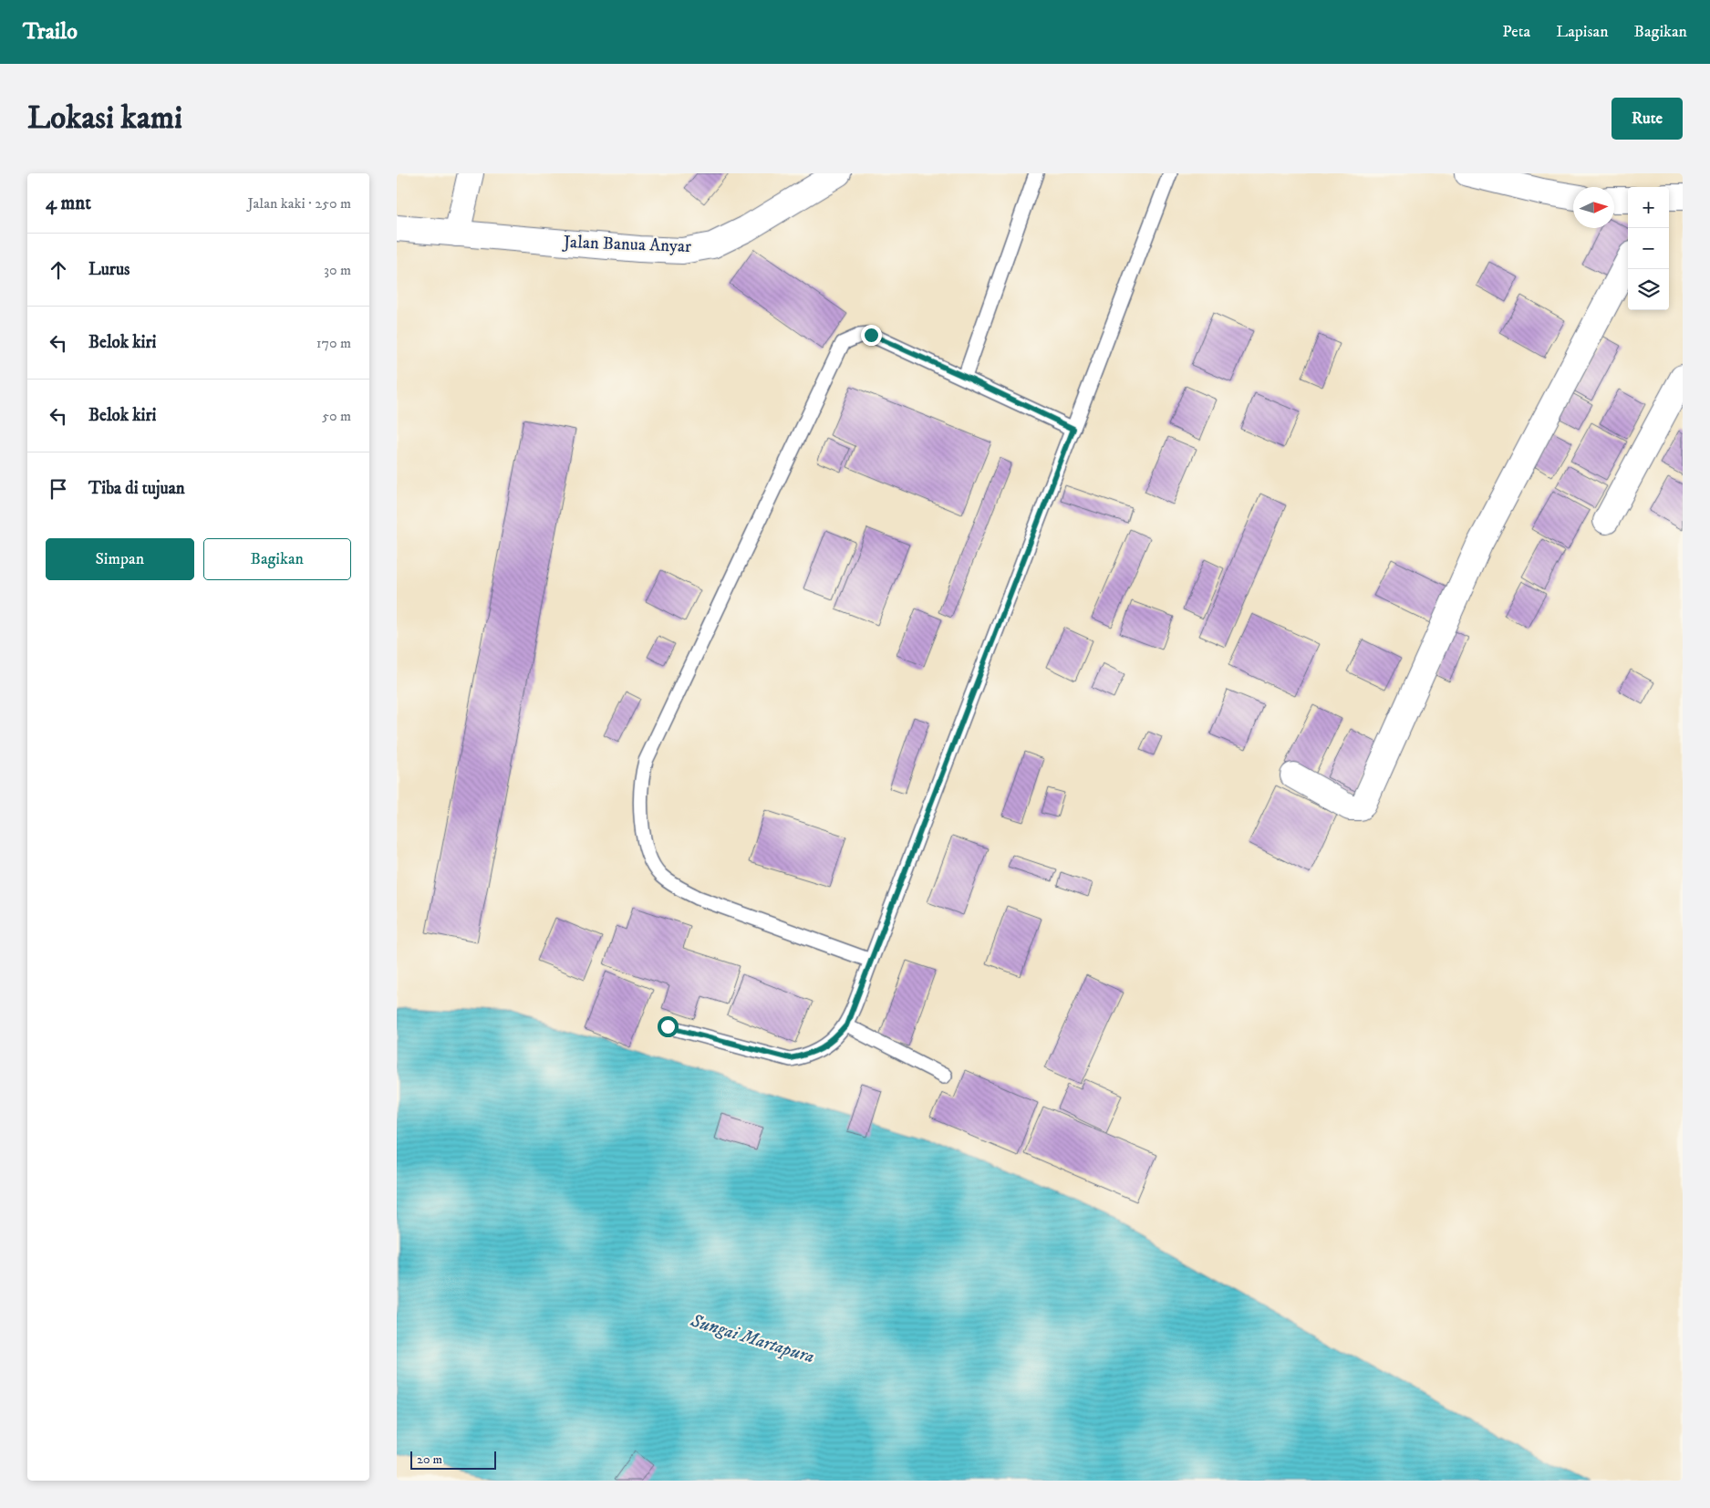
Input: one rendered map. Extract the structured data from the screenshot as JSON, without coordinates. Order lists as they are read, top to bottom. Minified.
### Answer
{"streets":{"street":["Jalan Banua Anyar"]},"water":["Sungai Martapura"],"scale_bar":"20 m","north":"right","page":{"header":"Trailo","nav":["Peta","Lapisan","Bagikan"],"buttons":["Rute",["Simpan","Bagikan"]],"title":"Lokasi kami","heading":["4 mnt","Jalan kaki · 250 m"],"map_buttons":["+","−"],"list":[["Lurus","30 m"],["Belok kiri","170 m"],["Belok kiri","50 m"],"Tiba di tujuan"],"scale":"20 m"}}
